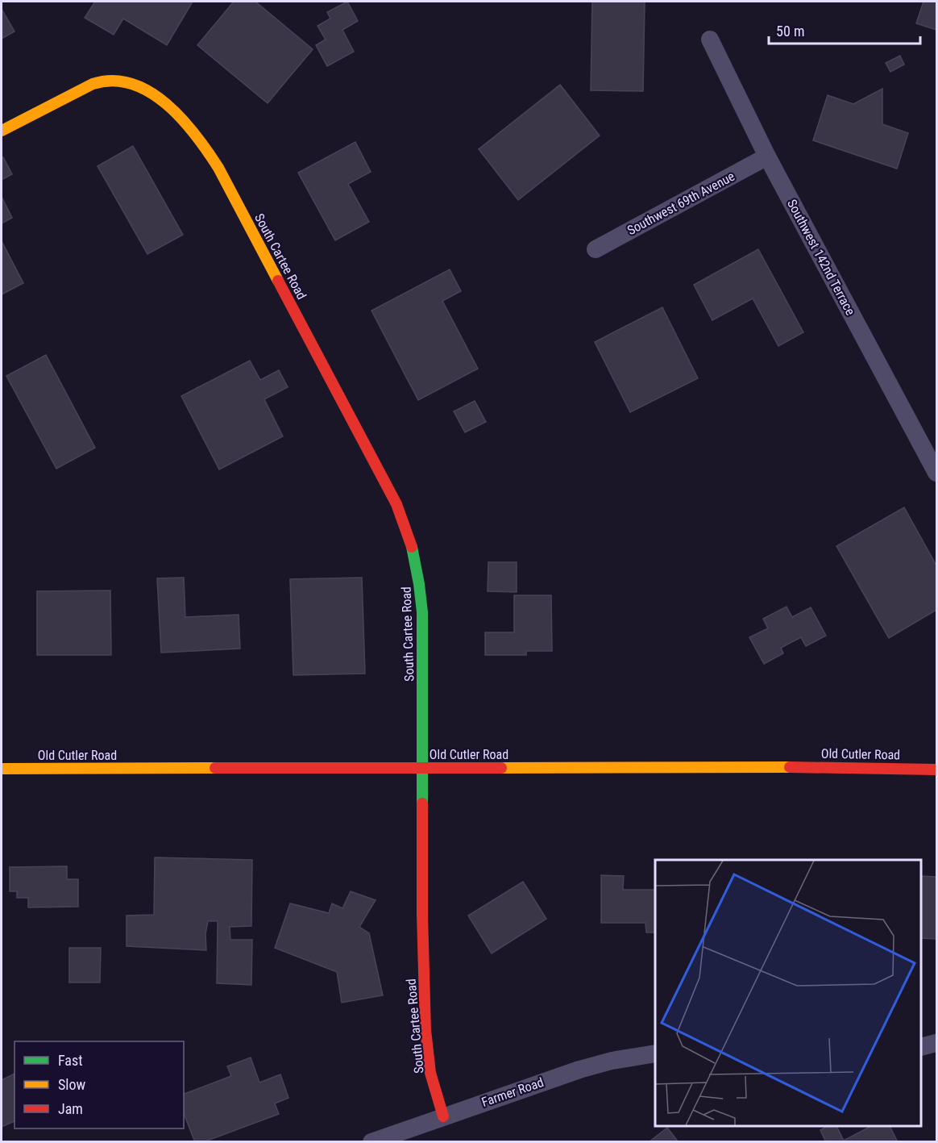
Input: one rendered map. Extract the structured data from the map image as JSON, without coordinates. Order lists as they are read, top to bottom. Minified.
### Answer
{"streets":{"street":["Southwest 69th Avenue","South Cartee Road","Southwest 142nd Terrace","Old Cutler Road","Farmer Road"]},"crossings":[["Southwest 69th Avenue","Southwest 142nd Terrace"],["South Cartee Road","Old Cutler Road"],["South Cartee Road","Farmer Road"]],"legend":["Fast","Slow","Jam"],"scale_bar":"50 m"}
